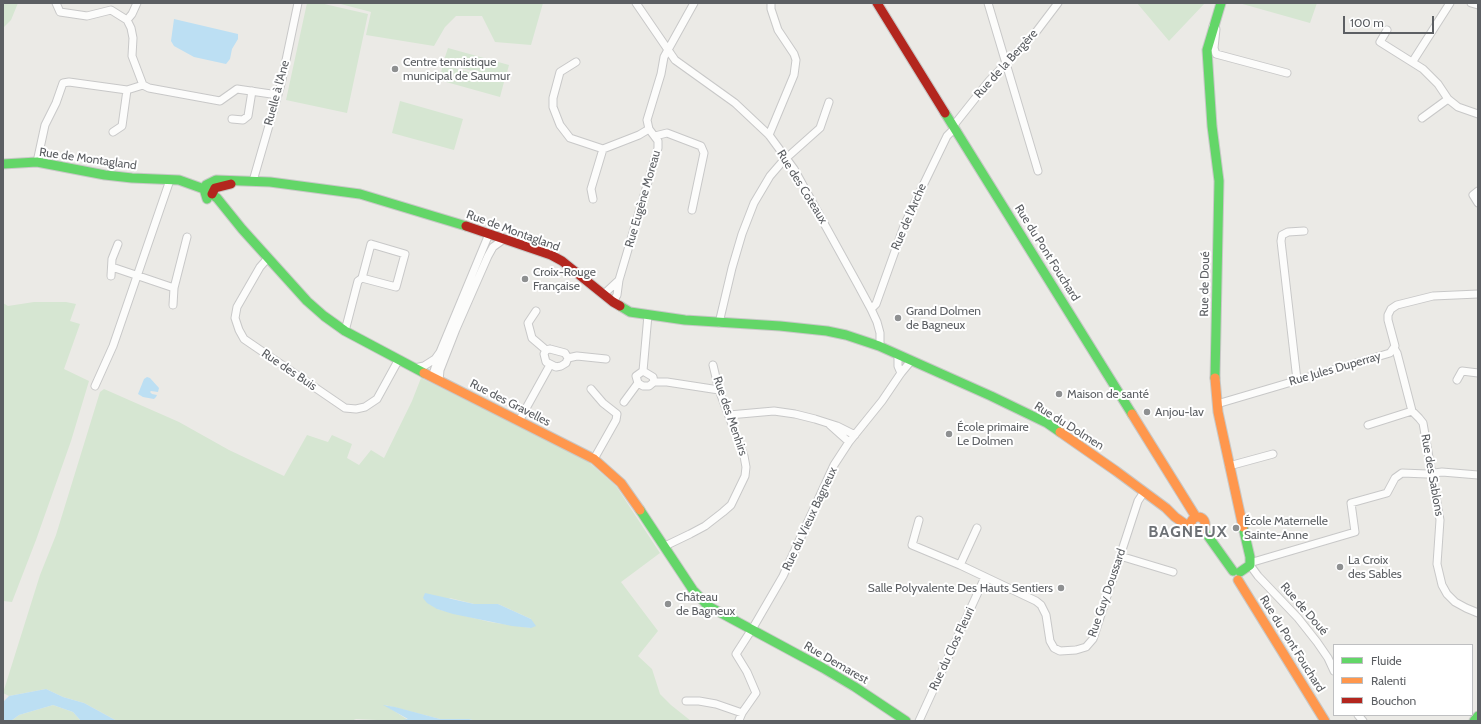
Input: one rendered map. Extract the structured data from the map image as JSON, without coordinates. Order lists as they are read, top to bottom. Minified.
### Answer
{"streets":{"street":["Rue de la Bergère","Ruelle à l'Ane","Rue de Montagland","Rue des Coteaux","Rue Eugène Moreau","Rue de l'Arche","Rue du Pont Fouchard","Rue de Doué","Rue Jules Duperray","Rue des Buis","Rue des Gravelles","Rue des Menhirs","Rue du Dolmen","Rue des Sablons","Rue du Vieux Bagneux","Rue Guy Doussard","Rue du Clos Fleuri","Rue Demarest"]},"crossings":[["Rue de la Bergère","Rue de l'Arche"],["Rue de la Bergère","Rue du Pont Fouchard"],["Ruelle à l'Ane","Rue de Montagland"],["Rue de Montagland","Rue des Coteaux"],["Rue de Montagland","Rue Eugène Moreau"],["Rue de Montagland","Rue des Gravelles"],["Rue de Montagland","Rue du Dolmen"],["Rue des Coteaux","Rue de l'Arche"],["Rue des Coteaux","Rue du Dolmen"],["Rue de l'Arche","Rue du Pont Fouchard"],["Rue du Pont Fouchard","Rue du Dolmen"],["Rue de Doué","Rue Jules Duperray"],["Rue Jules Duperray","Rue des Sablons"],["Rue des Buis","Rue des Gravelles"],["Rue des Gravelles","Rue des Menhirs"],["Rue des Gravelles","Rue du Vieux Bagneux"],["Rue des Gravelles","Rue Demarest"],["Rue du Dolmen","Rue du Vieux Bagneux"],["Rue du Dolmen","Rue Guy Doussard"],["Rue du Vieux Bagneux","Rue Demarest"],["Rue Guy Doussard","Rue du Clos Fleuri"]],"districts":["BAGNEUX"],"places":["Centre tennistique municipal de Saumur","Croix-Rouge Française","Grand Dolmen de Bagneux","Maison de santé","Anjou-lav","École primaire Le Dolmen","École Maternelle Sainte-Anne","La Croix des Sables","Salle Polyvalente Des Hauts Sentiers","Château de Bagneux"],"legend":["Fluide","Ralenti","Bouchon"],"scale_bar":"100 m"}
